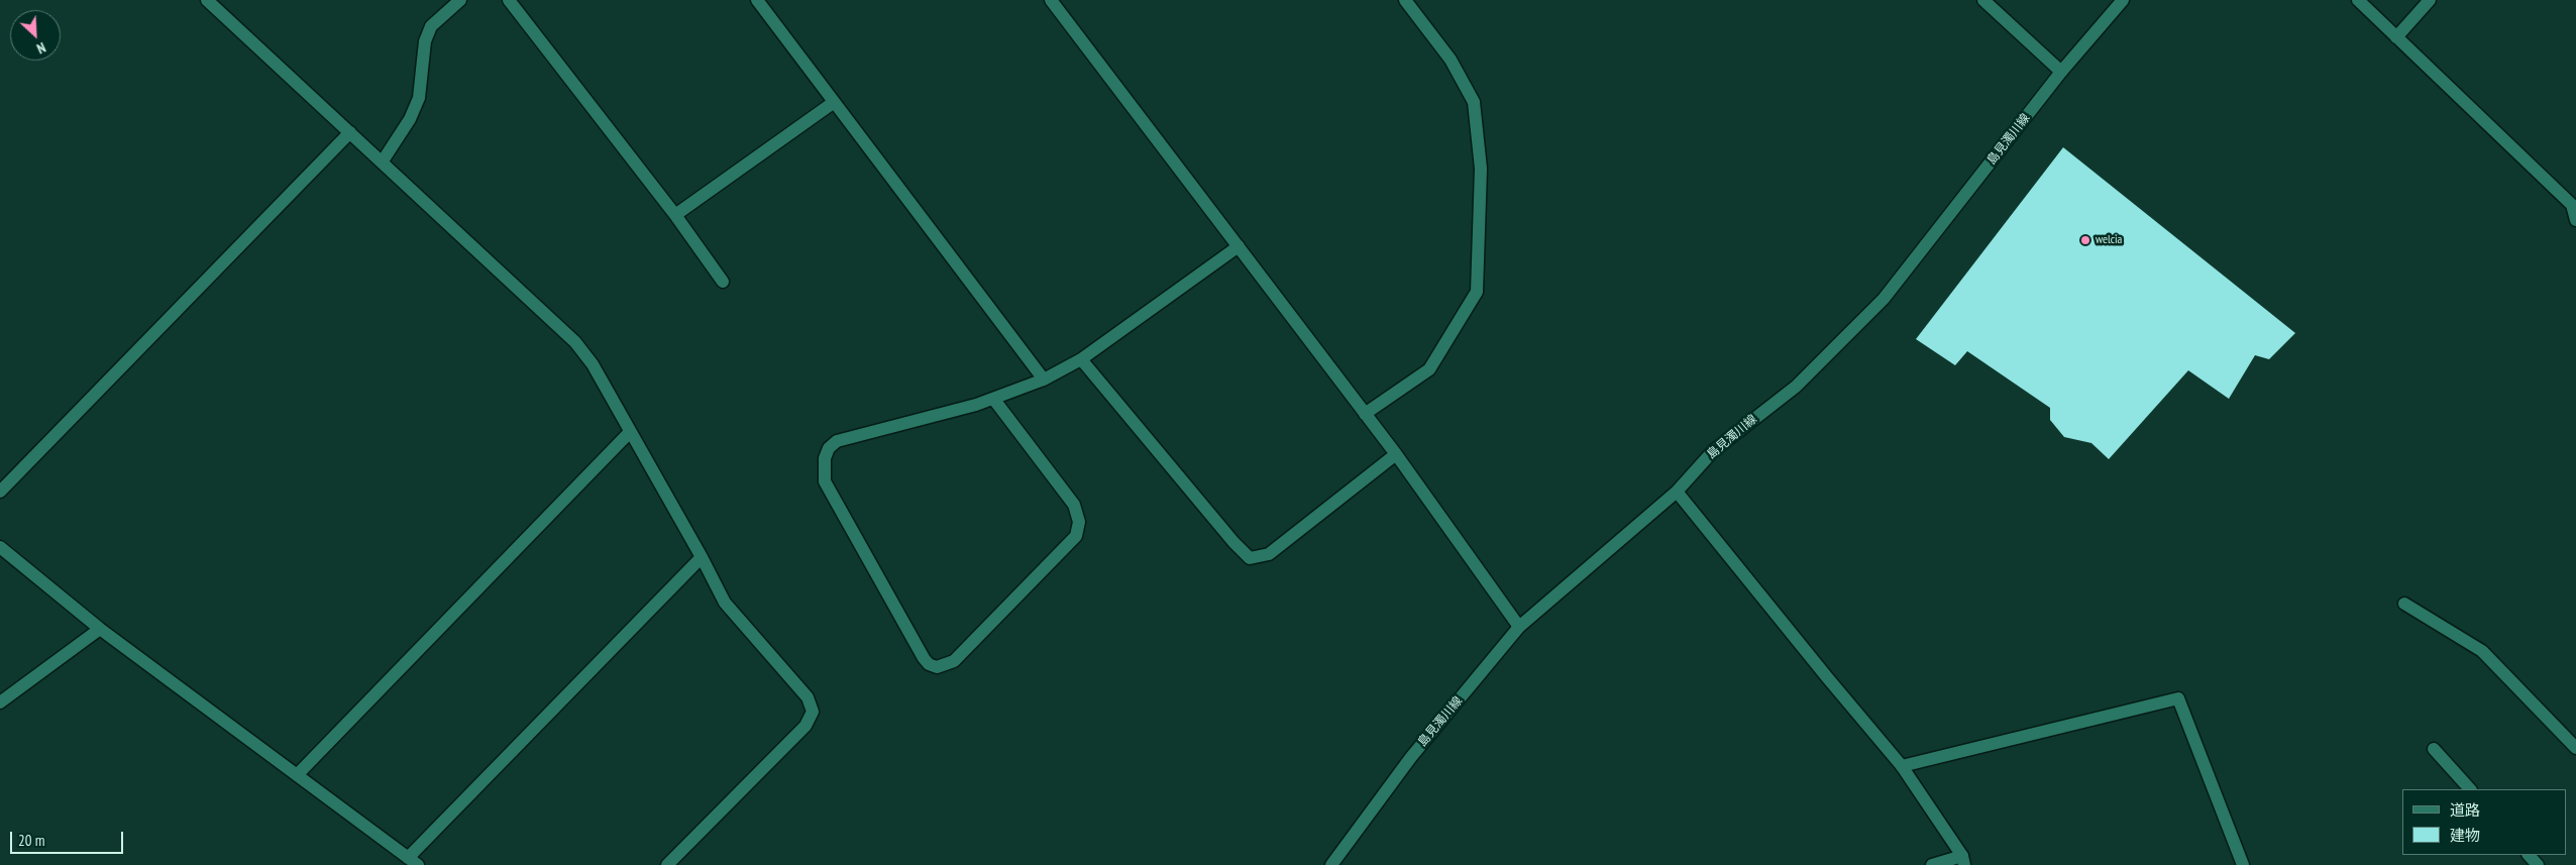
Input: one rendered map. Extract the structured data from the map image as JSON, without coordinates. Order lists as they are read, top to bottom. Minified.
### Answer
{"streets":{"street":["島見濁川線"]},"places":["welcia"],"legend":["道路","建物"],"scale_bar":"20 m","north":"bottom right"}
